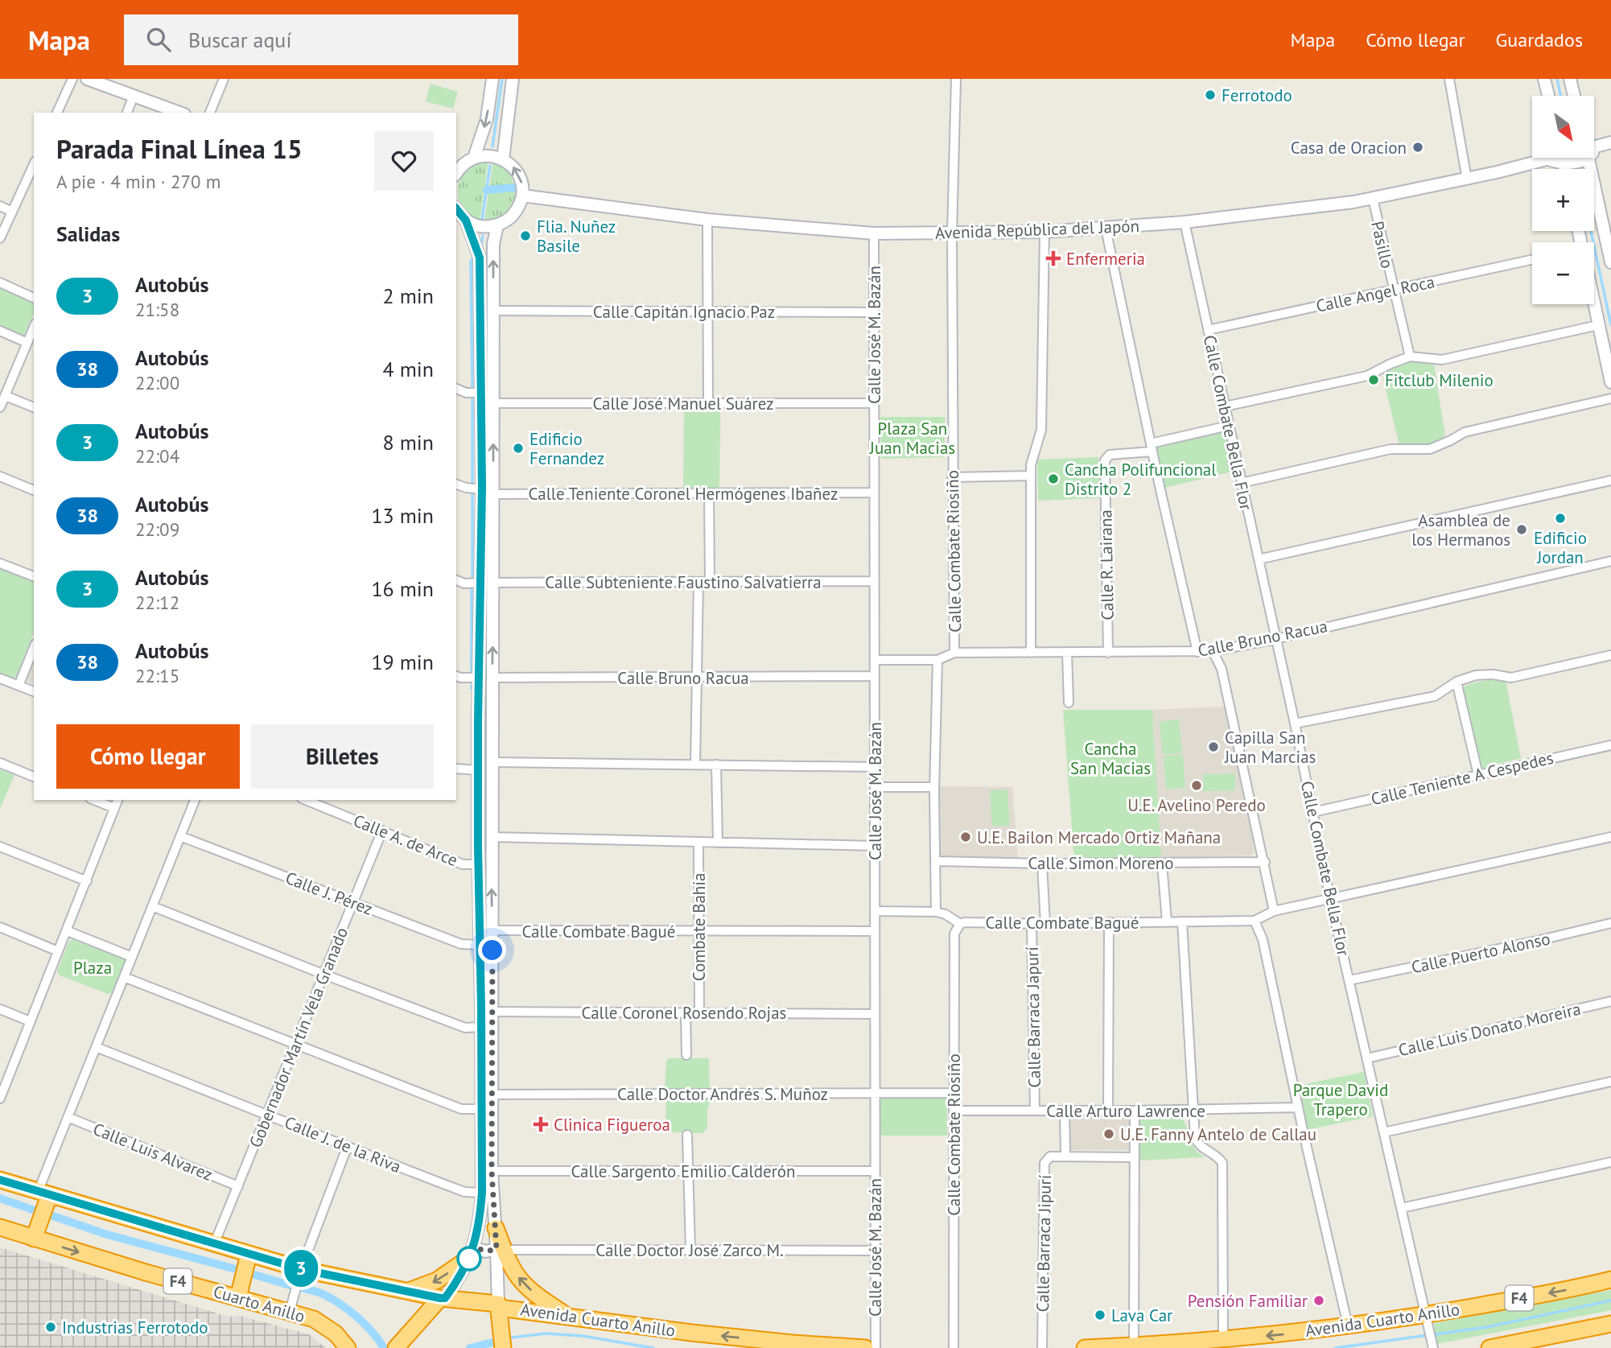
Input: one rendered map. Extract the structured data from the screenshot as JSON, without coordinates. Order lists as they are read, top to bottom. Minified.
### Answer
{"streets":{"highway":["F4","Cuarto Anillo","Avenida Cuarto Anillo"],"main road":["Avenida República del Japón"],"street":["Pasillo","Calle Angel Roca","Calle Capitán Ignacio Paz","Calle José M. Bazán","Calle José Manuel Suárez","Calle Combate Bella Flor","Calle Teniente Coronel Hermógenes Ibañez","Calle Combate Riosiño","Calle R. Lairana","Calle Subteniente Faustino Salvatierra","Calle Bruno Racua","Calle Teniente A Cespedes","Calle A. de Arce","Calle Simon Moreno","Calle J. Pérez","Calle Combate Bagué","Combate Bahía","Calle Puerto Alonso","Calle Coronel Rosendo Rojas","Calle Barraca Japurí","Calle Luis Donato Moreira","Gobernador Martín Vela Granado","Calle Doctor Andrés S. Muñoz","Calle Arturo Lawrence","Calle J. de la Riva","Calle Luis Alvarez","Calle Sargento Emilio Calderón","Calle Barraca Jipurí","Calle Doctor José Zarco M."]},"crossings":[["Avenida República del Japón","Pasillo"],["Avenida República del Japón","Calle José M. Bazán"],["Avenida República del Japón","Calle Combate Bella Flor"],["Avenida República del Japón","Calle Combate Riosiño"],["Pasillo","Calle Angel Roca"],["Calle Angel Roca","Calle Combate Bella Flor"],["Calle Capitán Ignacio Paz","Calle José M. Bazán"],["Calle José M. Bazán","Calle José Manuel Suárez"],["Calle José M. Bazán","Calle Teniente Coronel Hermógenes Ibañez"],["Calle José M. Bazán","Calle Subteniente Faustino Salvatierra"],["Calle José M. Bazán","Calle Bruno Racua"],["Calle José M. Bazán","Calle Combate Bagué"],["Calle José M. Bazán","Calle Coronel Rosendo Rojas"],["Calle José M. Bazán","Calle Doctor Andrés S. Muñoz"],["Calle José M. Bazán","Calle Sargento Emilio Calderón"],["Calle José M. Bazán","Calle Doctor José Zarco M."],["Calle Combate Bella Flor","Calle R. Lairana"],["Calle Combate Bella Flor","Calle Bruno Racua"],["Calle Combate Bella Flor","Calle Teniente A Cespedes"],["Calle Combate Bella Flor","Calle Puerto Alonso"],["Calle Combate Bella Flor","Calle Luis Donato Moreira"],["Calle Combate Bella Flor","Avenida Cuarto Anillo"],["Calle Combate Riosiño","Calle Bruno Racua"],["Calle Combate Riosiño","Calle Combate Bagué"],["Calle Combate Riosiño","Calle Doctor Andrés S. Muñoz"],["Calle Combate Riosiño","Calle Arturo Lawrence"],["Calle R. Lairana","Calle Bruno Racua"],["Calle A. de Arce","Gobernador Martín Vela Granado"],["Calle J. Pérez","Gobernador Martín Vela Granado"],["Calle Combate Bagué","Combate Bahía"],["Calle Combate Bagué","Calle Barraca Japurí"],["Combate Bahía","Calle Coronel Rosendo Rojas"],["Calle Barraca Japurí","Calle Arturo Lawrence"],["Gobernador Martín Vela Granado","Calle J. de la Riva"],["Gobernador Martín Vela Granado","Calle Luis Alvarez"]],"one_way":["Avenida Cuarto Anillo"],"parks":["Plaza San Juan Macias","Cancha San Macias","Plaza","Parque David Trapero"],"places":{"other":["Ferrotodo","Casa de Oracion","Flia. Nuñez Basile","Fitclub Milenio","Edificio Fernandez","Cancha Polifuncional Distrito 2","Edificio Jordan","Asamblea de los Hermanos","Capilla San Juan Marcias","U.E. Avelino Peredo","U.E. Bailon Mercado Ortiz Mañana","U.E. Fanny Antelo de Callau","Pensión Familiar","Lava Car","Industrias Ferrotodo"],"health":["Enfermeria","Clinica Figueroa"]},"lines":["bus line 3"],"north":"bottom right","page":{"header":"Mapa","search":"Buscar aquí","nav":["Mapa","Cómo llegar","Guardados"],"on_map":"3","map_buttons":["+","−"],"heading":[["Parada Final Línea 15","A pie · 4 min · 270 m"],"Salidas"],"list":[{"mark":"3","name":"Autobús","note":"21:58","value":"2 min"},{"mark":"38","name":"Autobús","note":"22:00","value":"4 min"},{"mark":"3","name":"Autobús","note":"22:04","value":"8 min"},{"mark":"38","name":"Autobús","note":"22:09","value":"13 min"},{"mark":"3","name":"Autobús","note":"22:12","value":"16 min"},{"mark":"38","name":"Autobús","note":"22:15","value":"19 min"}],"buttons":["Cómo llegar","Billetes"]}}
